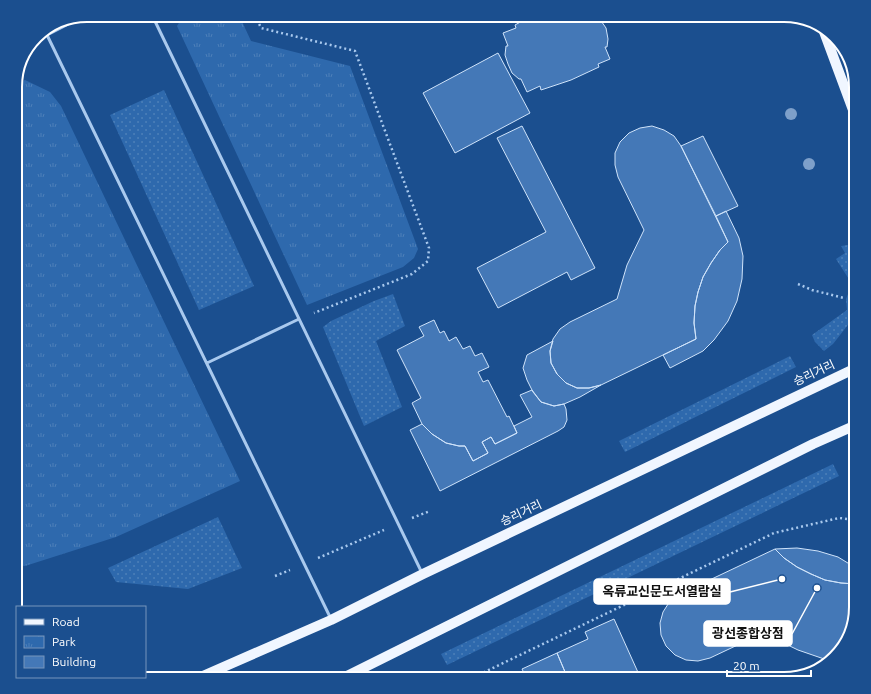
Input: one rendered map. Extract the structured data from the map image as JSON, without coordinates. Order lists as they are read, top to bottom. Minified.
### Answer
{"streets":{"main road":["승리거리"]},"places":["옥류교신문도서열람실","광선종합상점"],"legend":["Road","Park","Building"],"scale_bar":"20 m"}
